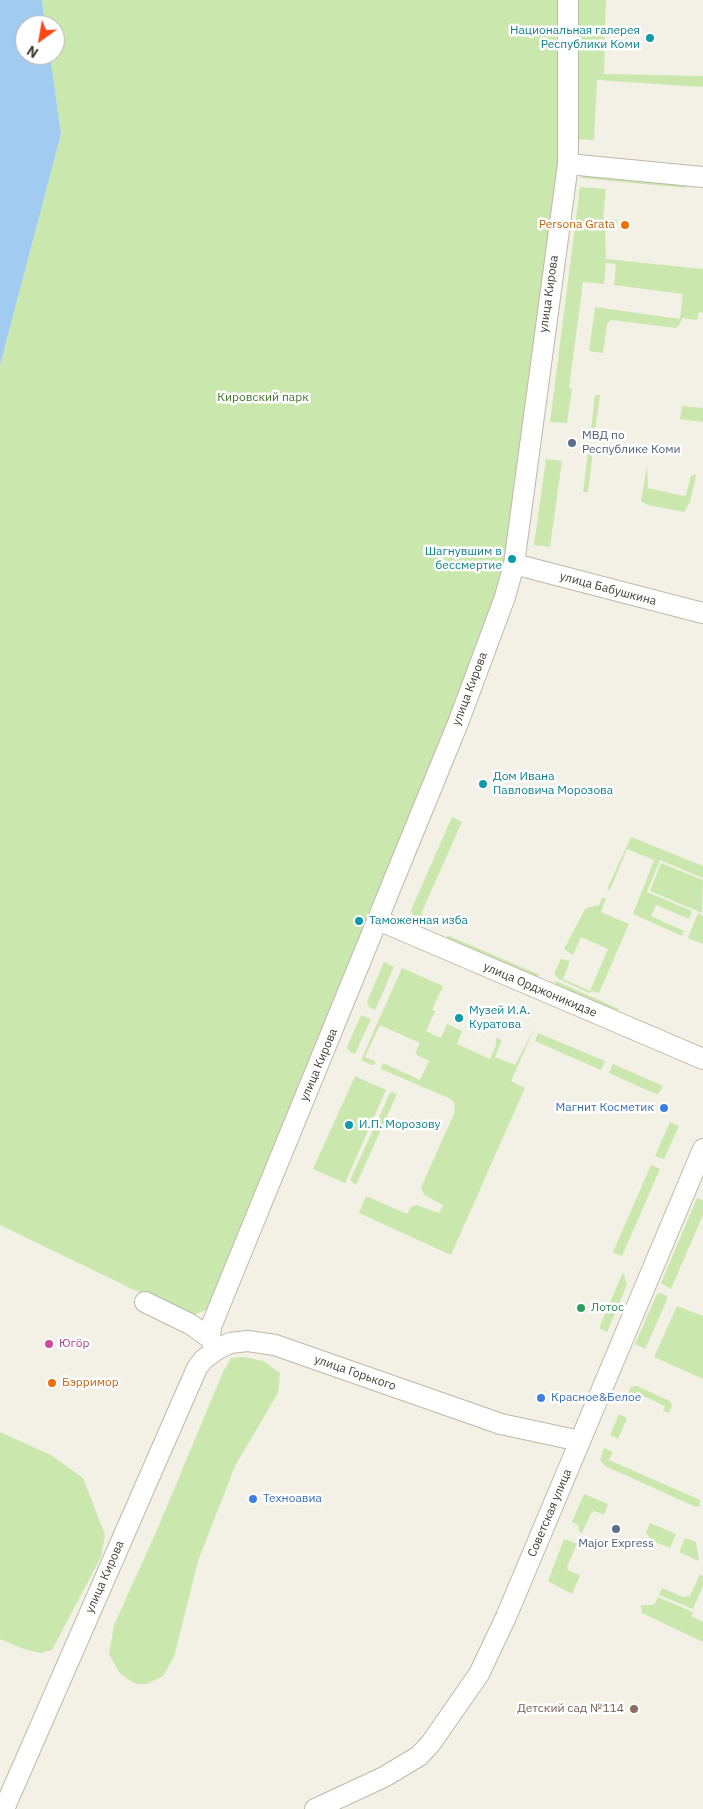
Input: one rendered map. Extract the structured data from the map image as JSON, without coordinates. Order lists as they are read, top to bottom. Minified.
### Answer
{"streets":{"street":["улица Кирова","улица Бабушкина","улица Орджоникидзе","улица Горького","Советская улица"]},"crossings":[["улица Кирова","улица Бабушкина"],["улица Кирова","улица Орджоникидзе"],["улица Кирова","улица Горького"],["улица Горького","Советская улица"]],"parks":["Кировский парк"],"places":["Национальная галерея Республики Коми","Persona Grata","МВД по Республике Коми","Шагнувшим в бессмертие","Дом Ивана Павловича Морозова","Таможенная изба","Музей И.А. Куратова","Магнит Косметик","И.П. Морозову","Лотос","Югöр","Бэрримор","Красное&Белое","Техноавиа","Major Express","Детский сад №114"],"north":"bottom left"}
